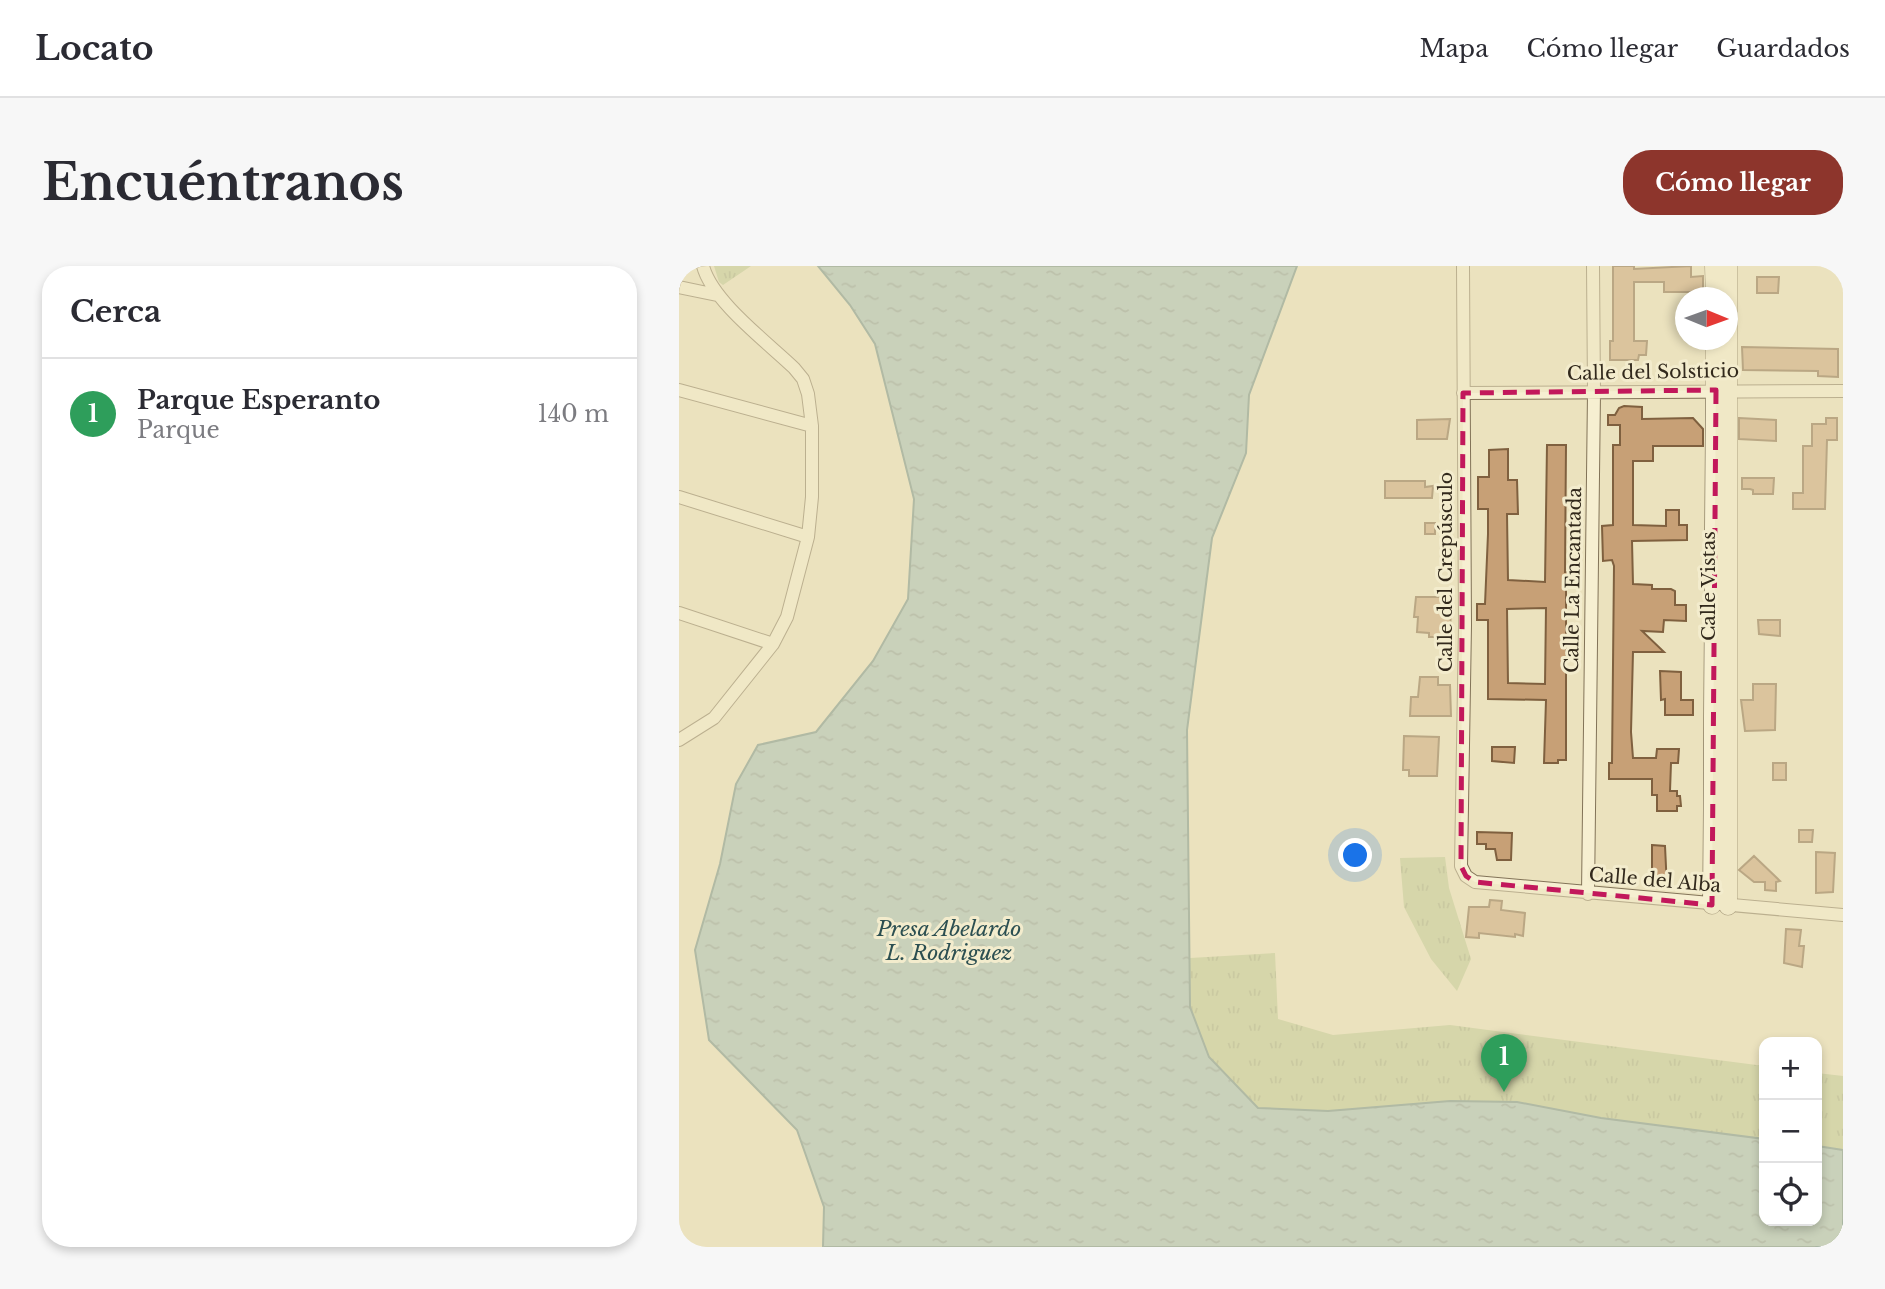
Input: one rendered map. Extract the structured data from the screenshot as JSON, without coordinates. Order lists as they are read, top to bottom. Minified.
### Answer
{"streets":{"street":["Calle del Solsticio","Calle del Crepúsculo","Calle La Encantada","Calle Vistas","Calle del Alba"]},"crossings":[["Calle del Solsticio","Calle del Crepúsculo"],["Calle del Solsticio","Calle La Encantada"],["Calle del Solsticio","Calle Vistas"],["Calle del Crepúsculo","Calle del Alba"],["Calle La Encantada","Calle del Alba"],["Calle Vistas","Calle del Alba"]],"water":["Presa Abelardo L. Rodriguez"],"north":"right","page":{"header":"Locato","nav":["Mapa","Cómo llegar","Guardados"],"buttons":"Cómo llegar","title":"Encuéntranos","heading":"Cerca","list":[{"mark":"1","name":"Parque Esperanto","note":"Parque","value":"140 m"}],"pins":"1","map_buttons":["+","−"]}}
